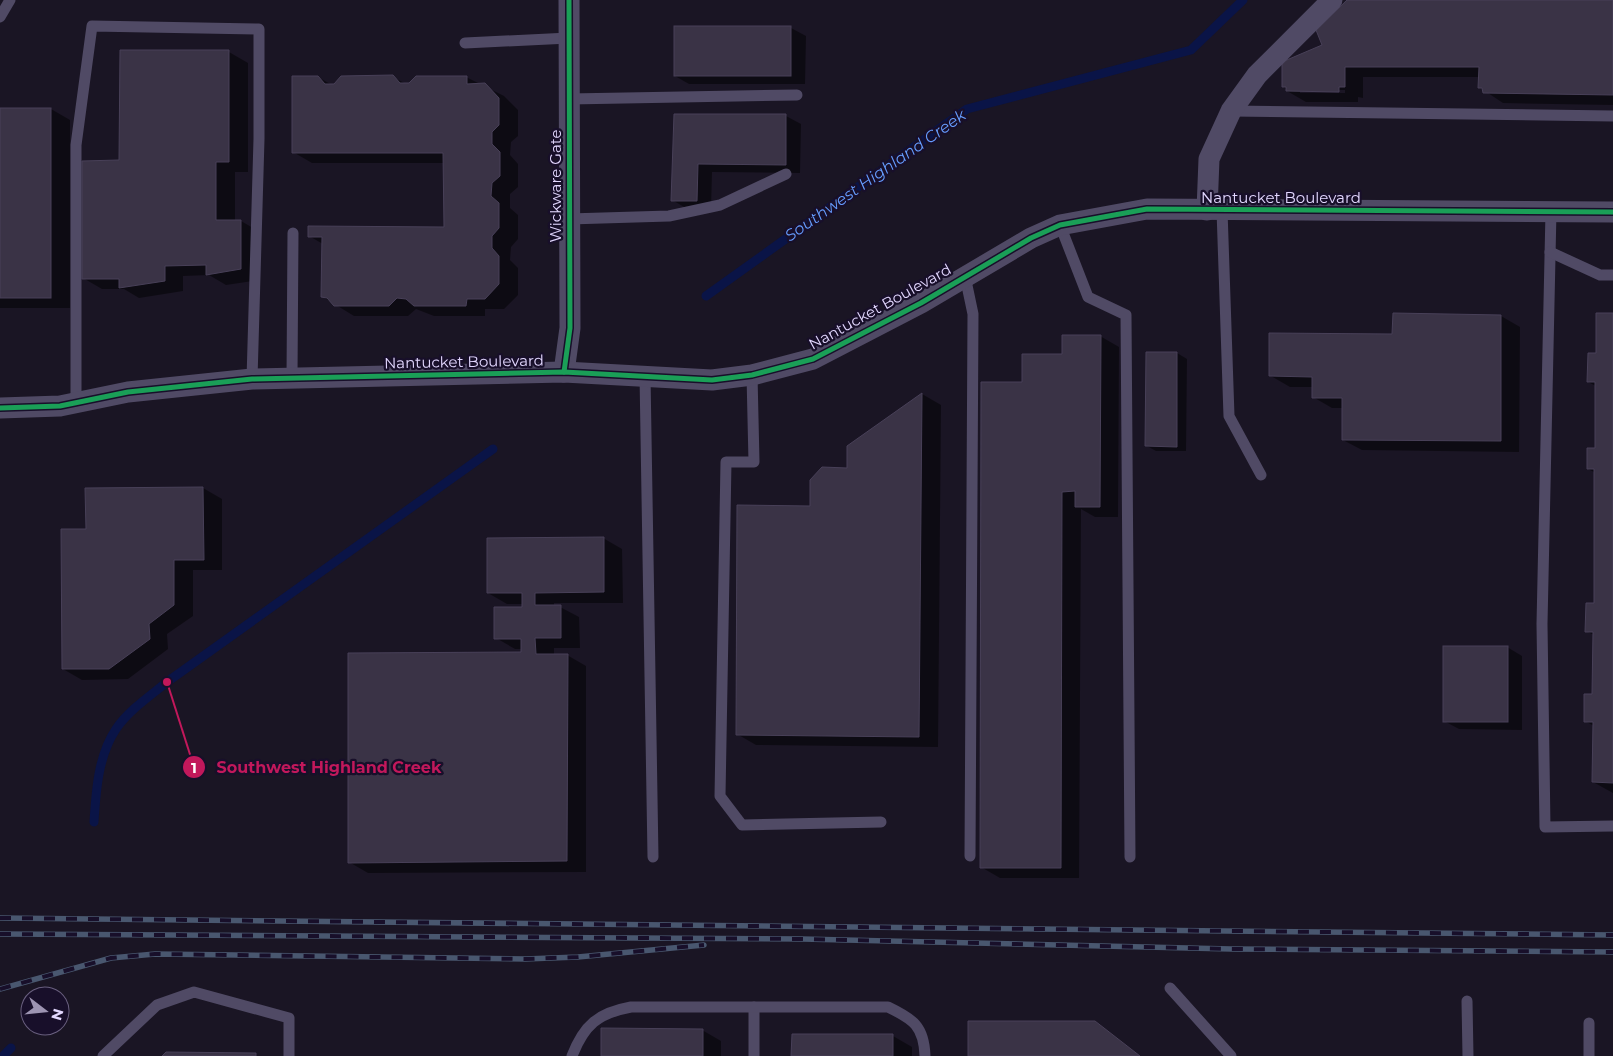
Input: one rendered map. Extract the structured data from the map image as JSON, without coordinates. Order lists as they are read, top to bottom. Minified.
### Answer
{"streets":{"street":["Wickware Gate","Nantucket Boulevard"]},"crossings":[["Wickware Gate","Nantucket Boulevard"]],"water":["Southwest Highland Creek"],"places":["Southwest Highland Creek"],"north":"right"}
